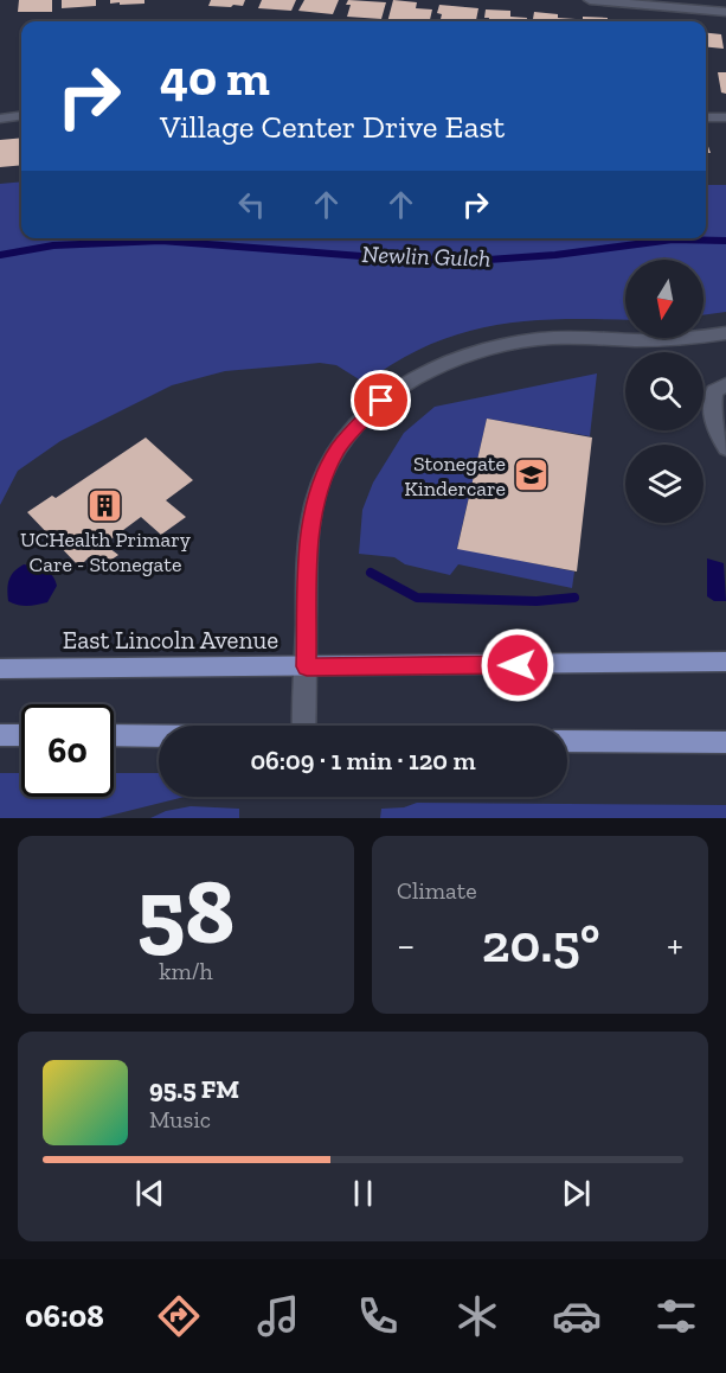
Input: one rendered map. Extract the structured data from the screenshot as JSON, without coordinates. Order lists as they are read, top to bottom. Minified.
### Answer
{"streets":{"main road":["East Lincoln Avenue"]},"water":["Newlin Gulch"],"places":{"school or university":["Stonegate Kindercare"],"building":["UCHealth Primary Care - Stonegate"]},"north":"bottom","page":{"turn":["40 m","Village Center Drive East"],"limit":"60","trip":"06:09 · 1 min · 120 m","tile":[["58","km/h"],"Climate"],"heat":["−","20.5°","+"],"song":["95.5 FM","Music"],"tabs":"06:08"}}
